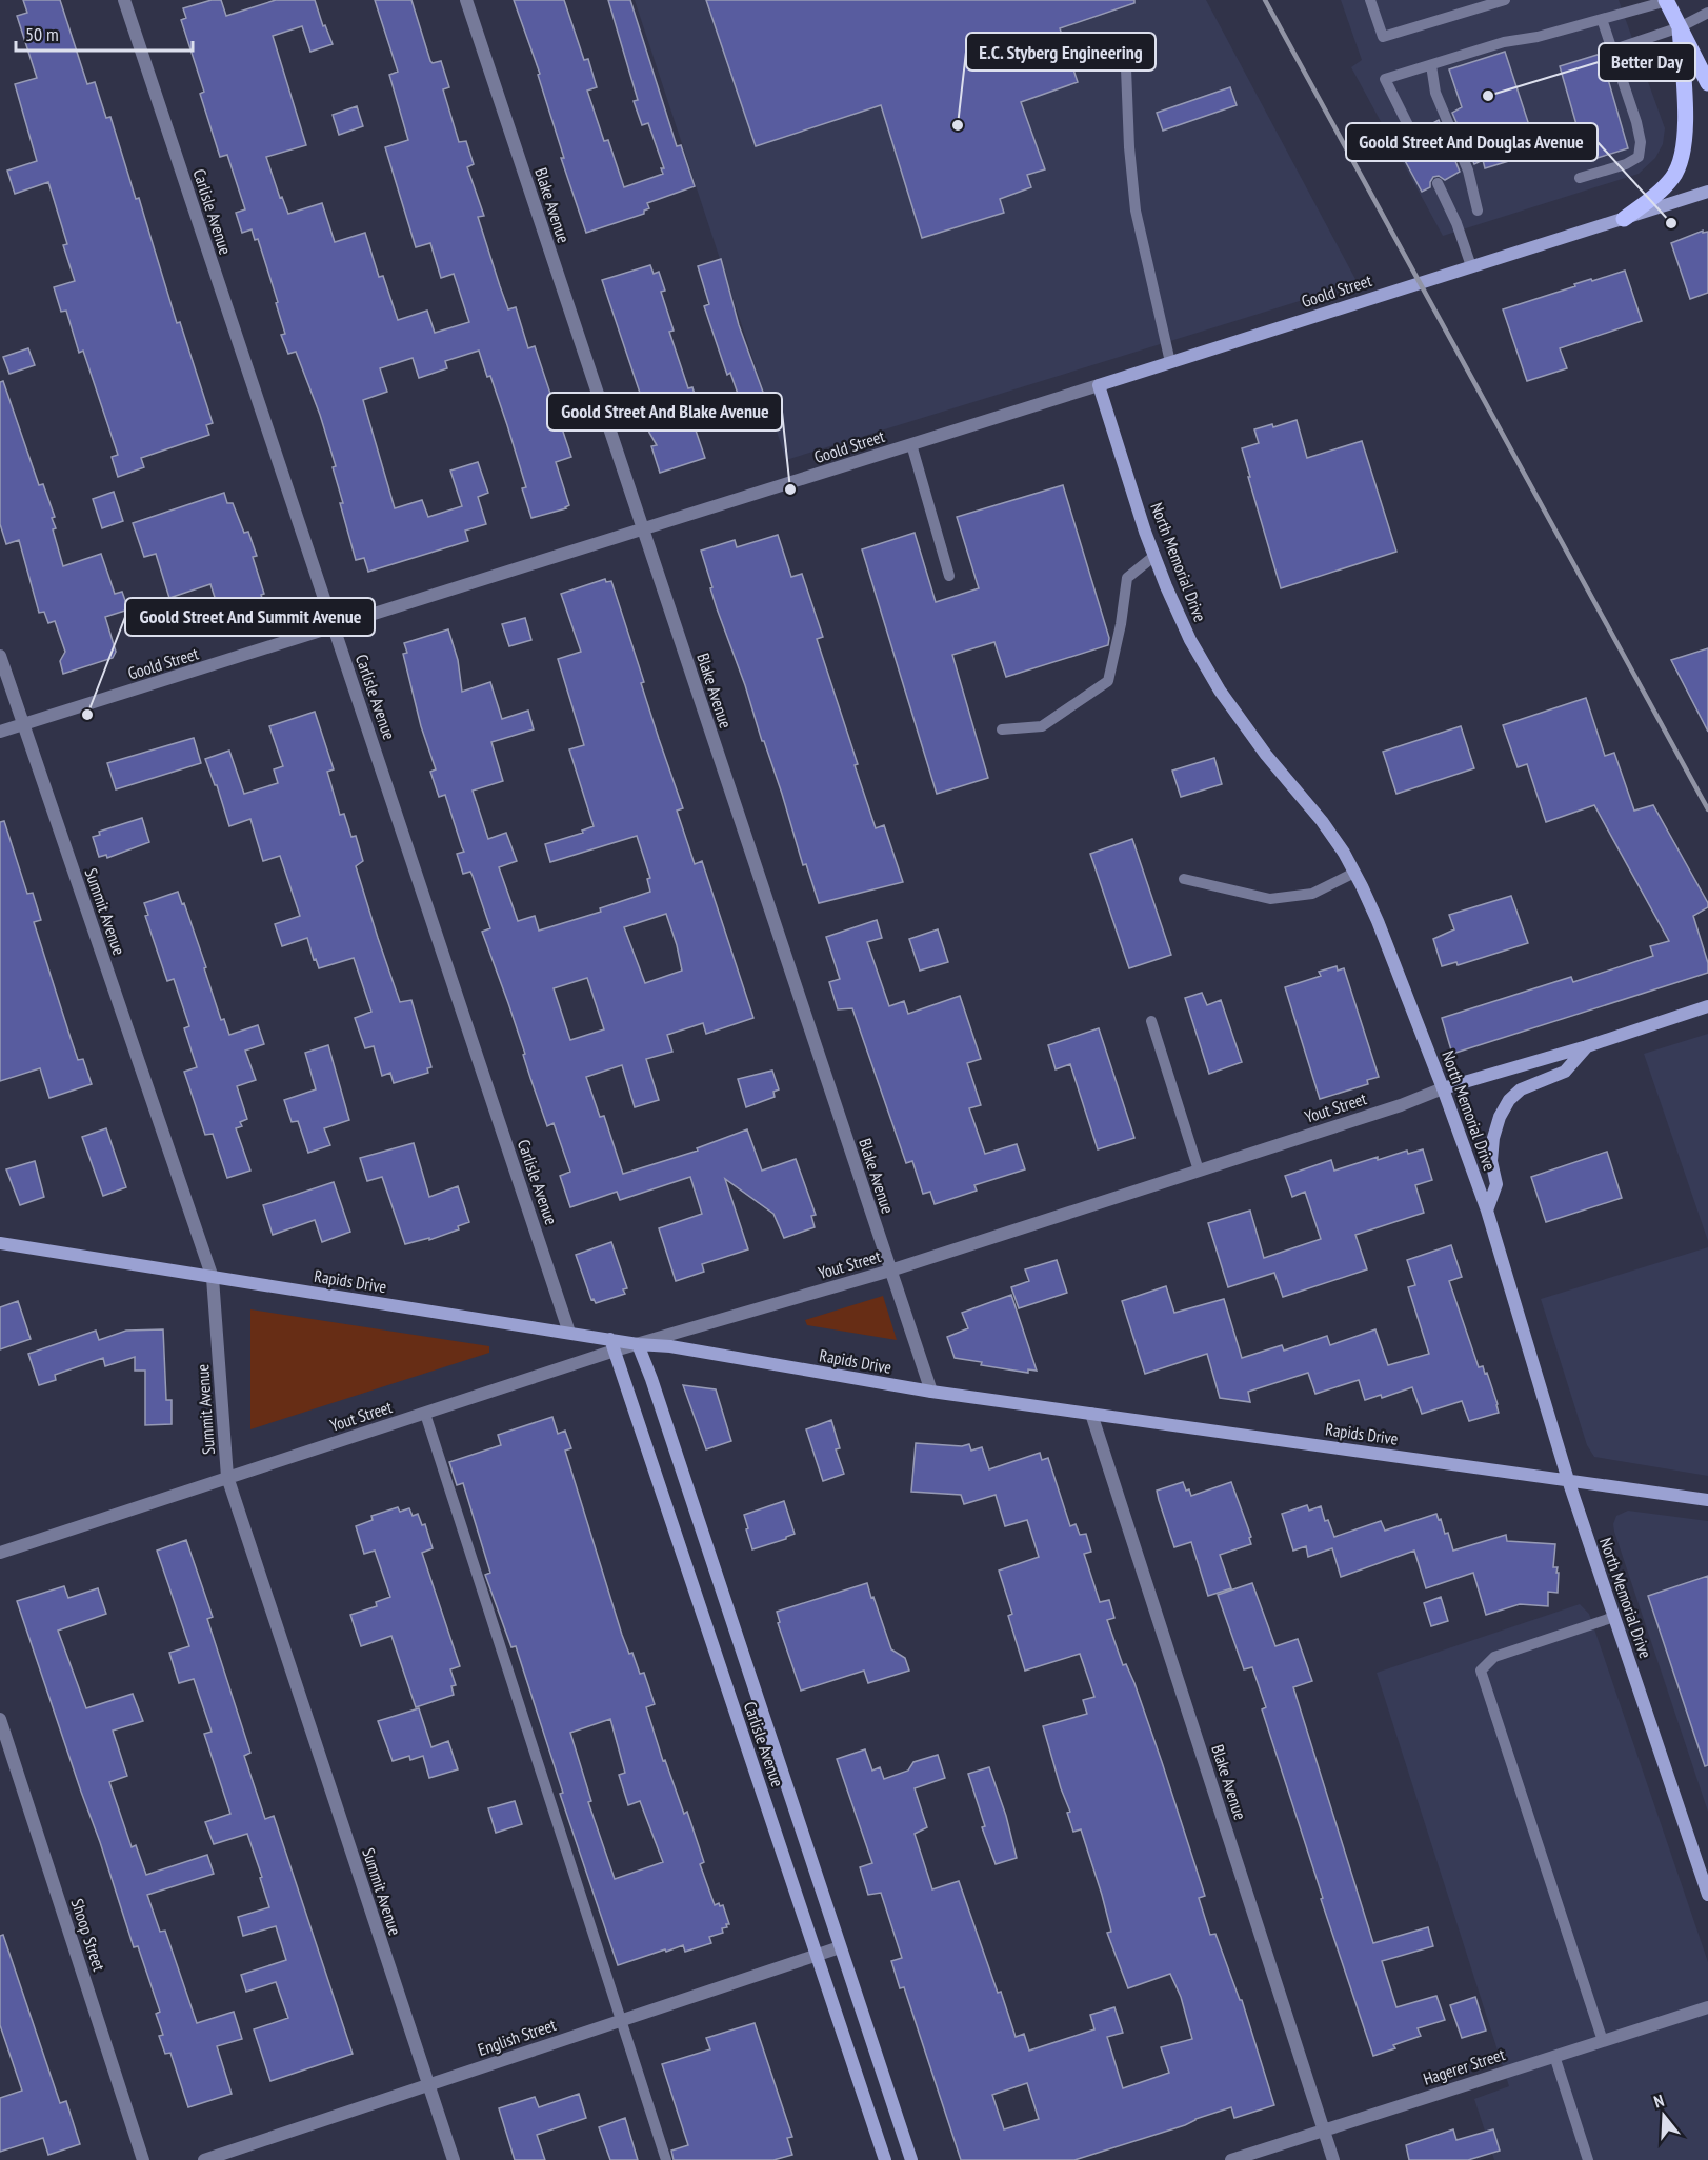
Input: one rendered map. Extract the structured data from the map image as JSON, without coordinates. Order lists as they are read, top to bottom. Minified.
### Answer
{"streets":{"street":["Blake Avenue","Carlisle Avenue","Goold Street","North Memorial Drive","Summit Avenue","Yout Street","Rapids Drive","Shoop Street","English Street","Hagerer Street"]},"crossings":[["Blake Avenue","Goold Street"],["Blake Avenue","Yout Street"],["Blake Avenue","Rapids Drive"],["Blake Avenue","Hagerer Street"],["Carlisle Avenue","Goold Street"],["Carlisle Avenue","Yout Street"],["Carlisle Avenue","Rapids Drive"],["Carlisle Avenue","English Street"],["Goold Street","North Memorial Drive"],["Goold Street","Summit Avenue"],["North Memorial Drive","Yout Street"],["North Memorial Drive","Rapids Drive"],["Summit Avenue","Yout Street"],["Summit Avenue","Rapids Drive"],["Summit Avenue","English Street"],["Yout Street","Rapids Drive"]],"places":["Better Day","E.C. Styberg Engineering","Goold Street And Douglas Avenue","Goold Street And Blake Avenue","Goold Street And Summit Avenue"],"scale_bar":"50 m","north":"top"}
